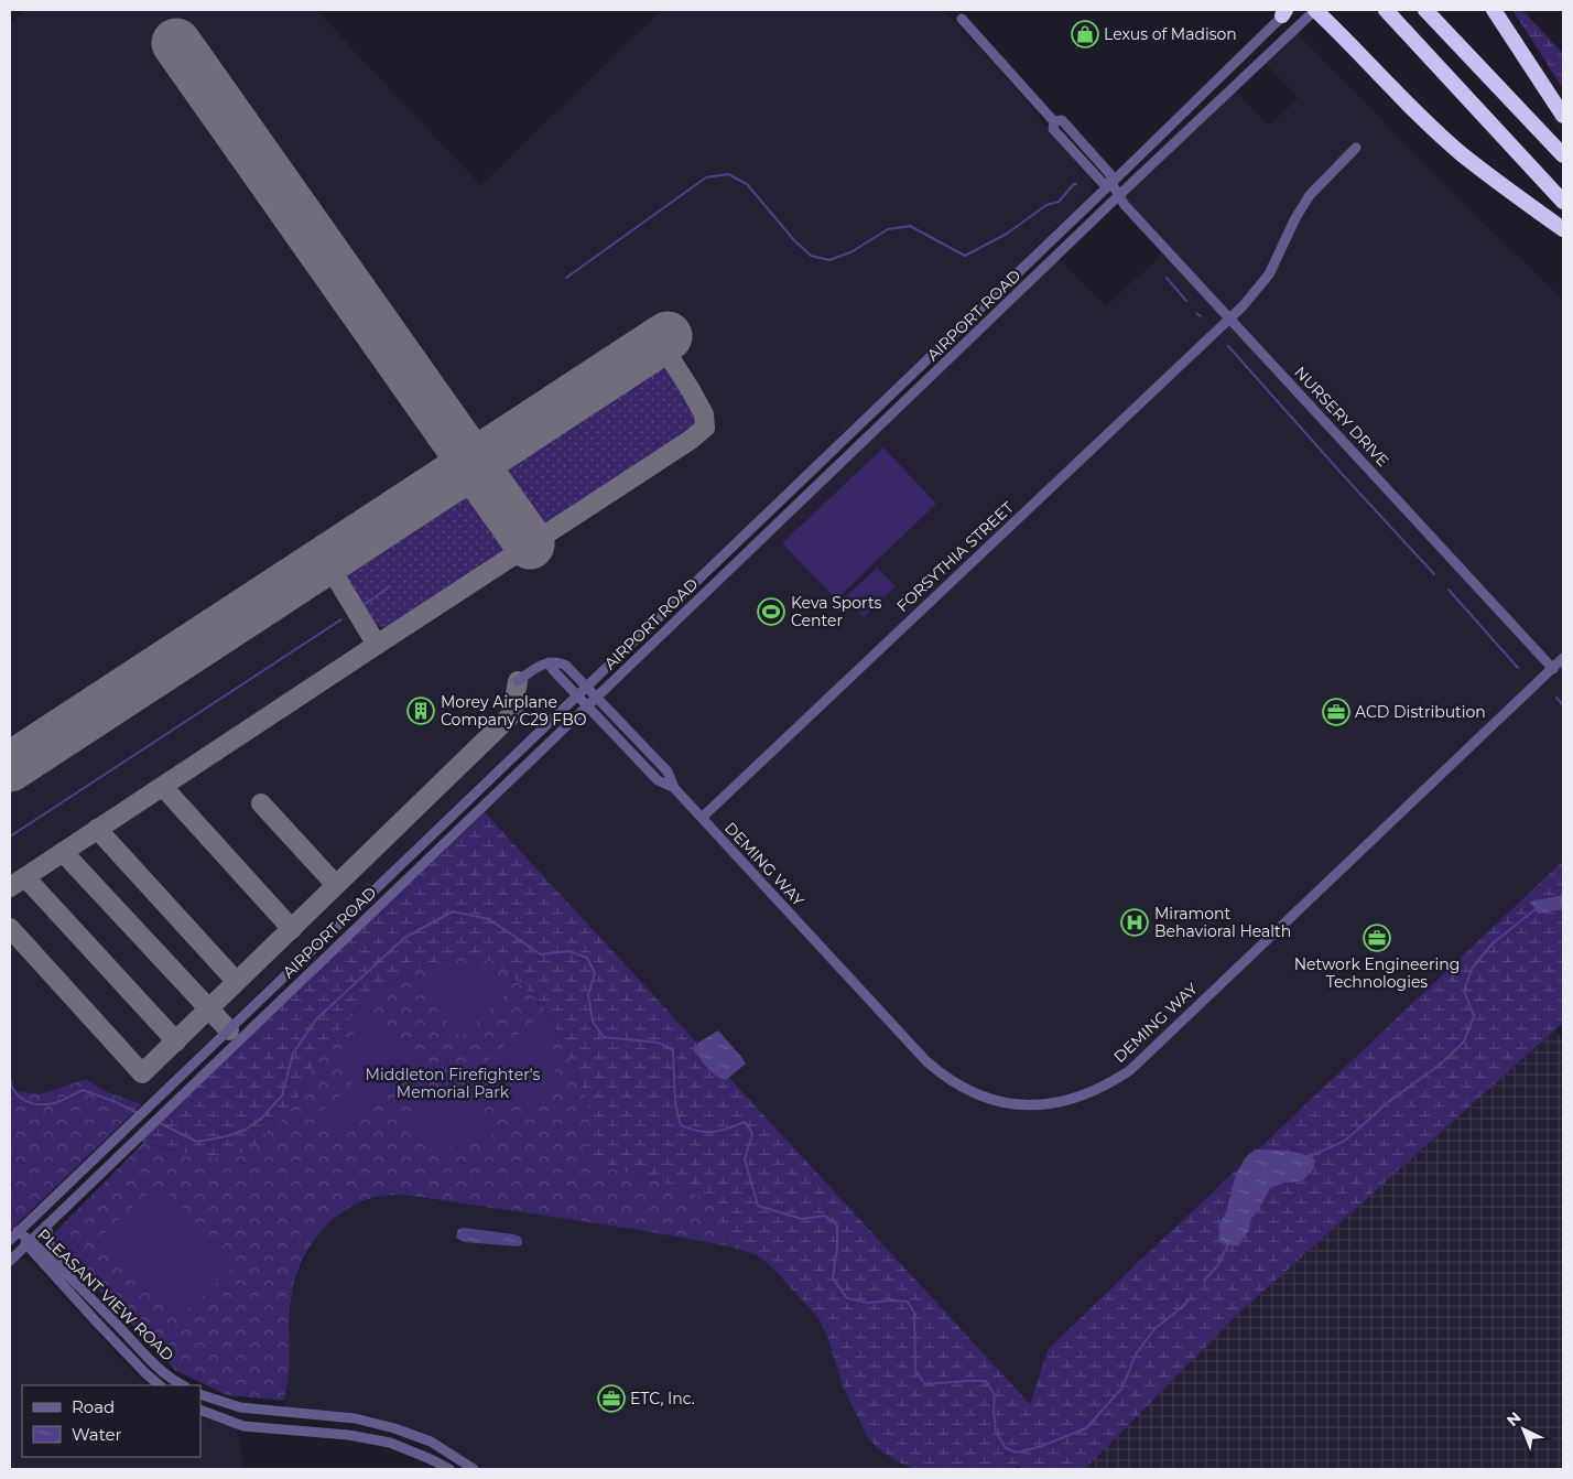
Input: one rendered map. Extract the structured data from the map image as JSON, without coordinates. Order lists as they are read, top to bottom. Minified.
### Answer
{"streets":{"street":["AIRPORT ROAD","NURSERY DRIVE","FORSYTHIA STREET","DEMING WAY","PLEASANT VIEW ROAD"]},"crossings":[["AIRPORT ROAD","NURSERY DRIVE"],["AIRPORT ROAD","DEMING WAY"],["AIRPORT ROAD","PLEASANT VIEW ROAD"],["NURSERY DRIVE","FORSYTHIA STREET"],["NURSERY DRIVE","DEMING WAY"],["FORSYTHIA STREET","DEMING WAY"]],"parks":["Middleton Firefighter's Memorial Park"],"places":{"shop":["Lexus of Madison"],"sports":["Keva Sports Center"],"building":["Morey Airplane Company C29 FBO"],"office":["ACD Distribution","Network Engineering Technologies","ETC, Inc."],"hospital":["Miramont Behavioral Health"]},"legend":["Road","Water"],"north":"top left"}
